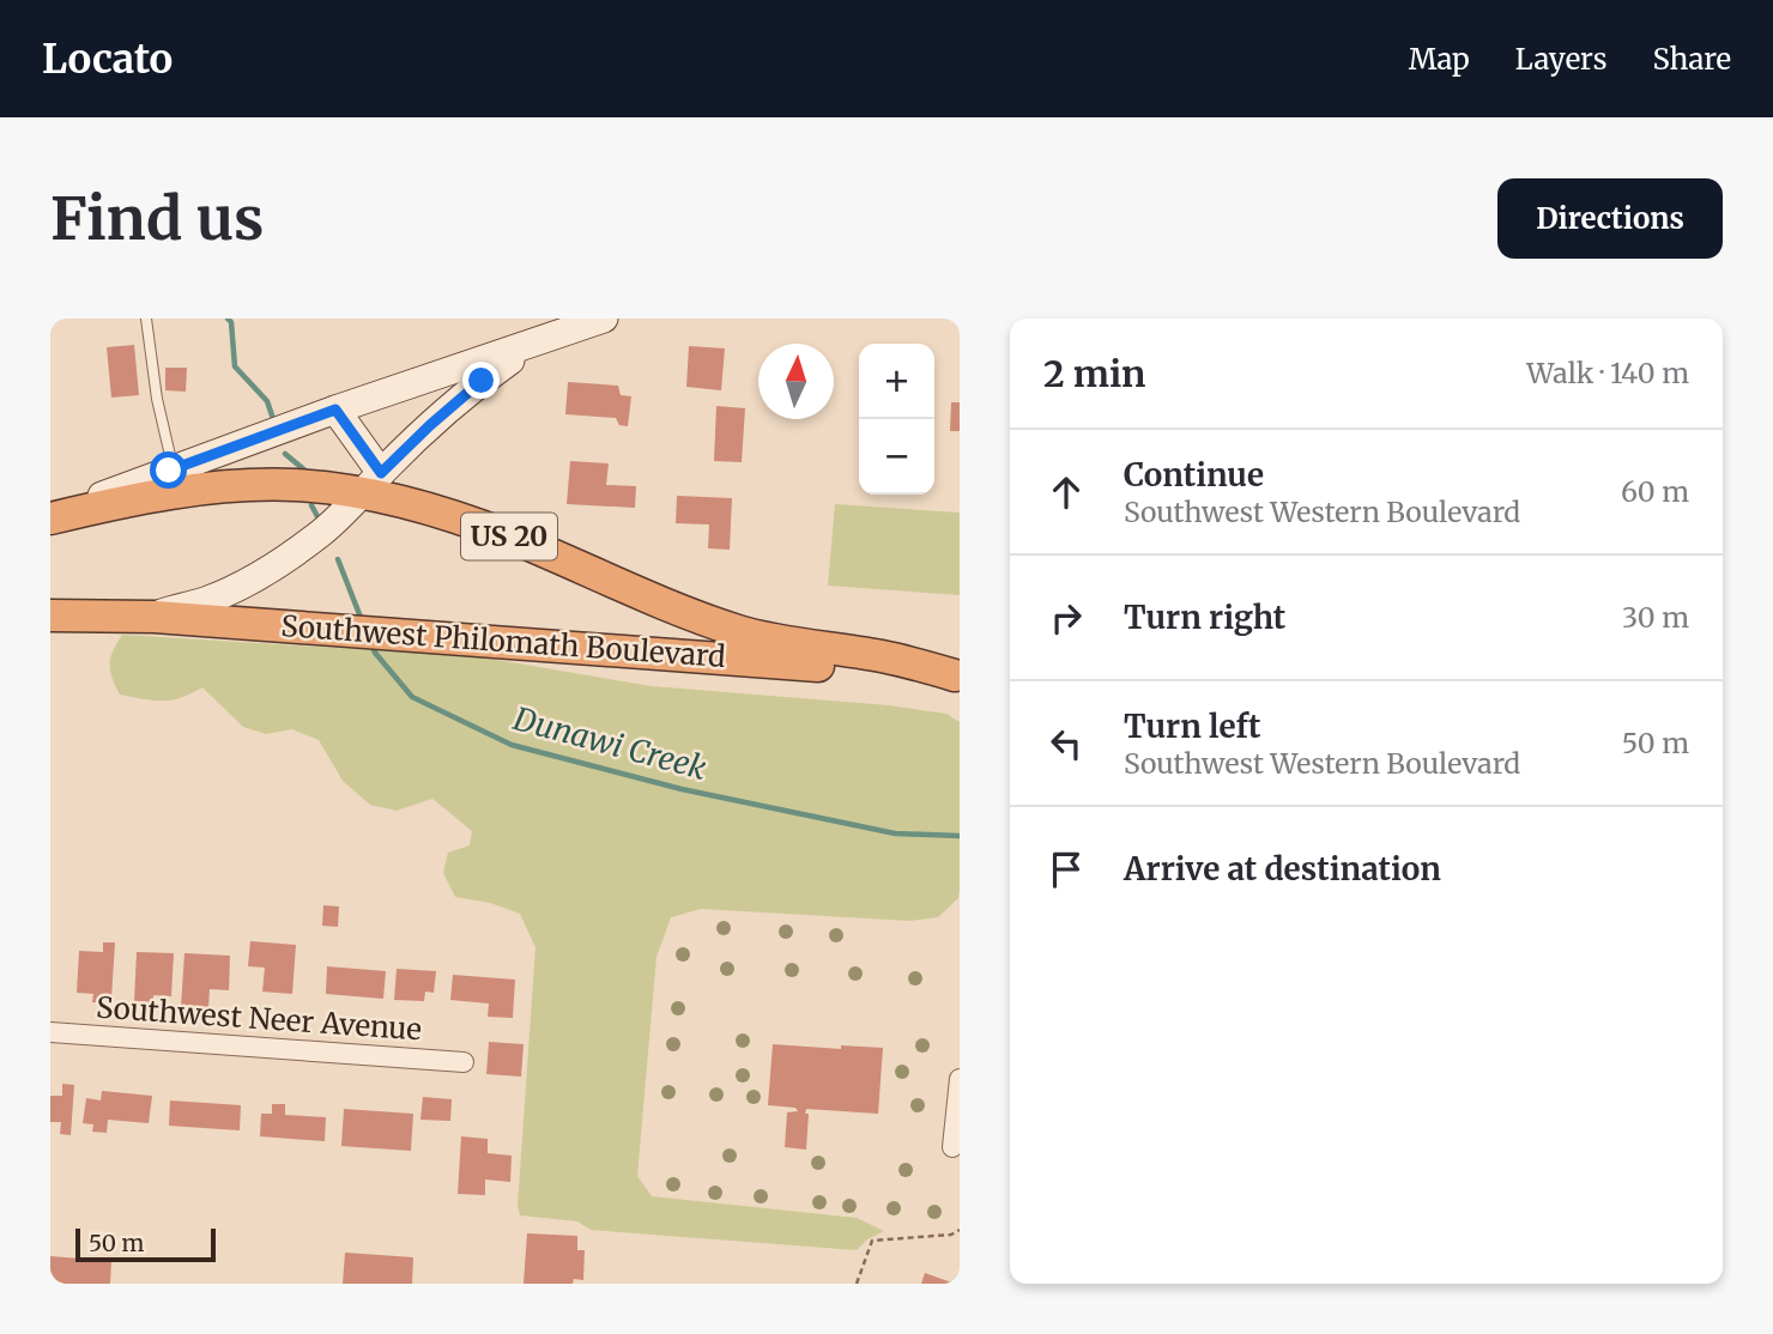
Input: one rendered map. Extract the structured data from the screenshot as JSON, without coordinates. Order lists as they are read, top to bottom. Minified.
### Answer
{"streets":{"highway":["US 20","Southwest Philomath Boulevard"],"street":["Southwest Neer Avenue"]},"water":["Dunawi Creek"],"scale_bar":"50 m","north":"top","page":{"header":"Locato","nav":["Map","Layers","Share"],"buttons":"Directions","title":"Find us","heading":["2 min","Walk · 140 m"],"map_buttons":["+","−"],"list":[["Continue","Southwest Western Boulevard","60 m"],["Turn right","30 m"],["Turn left","Southwest Western Boulevard","50 m"],"Arrive at destination"],"scale":"50 m"}}
